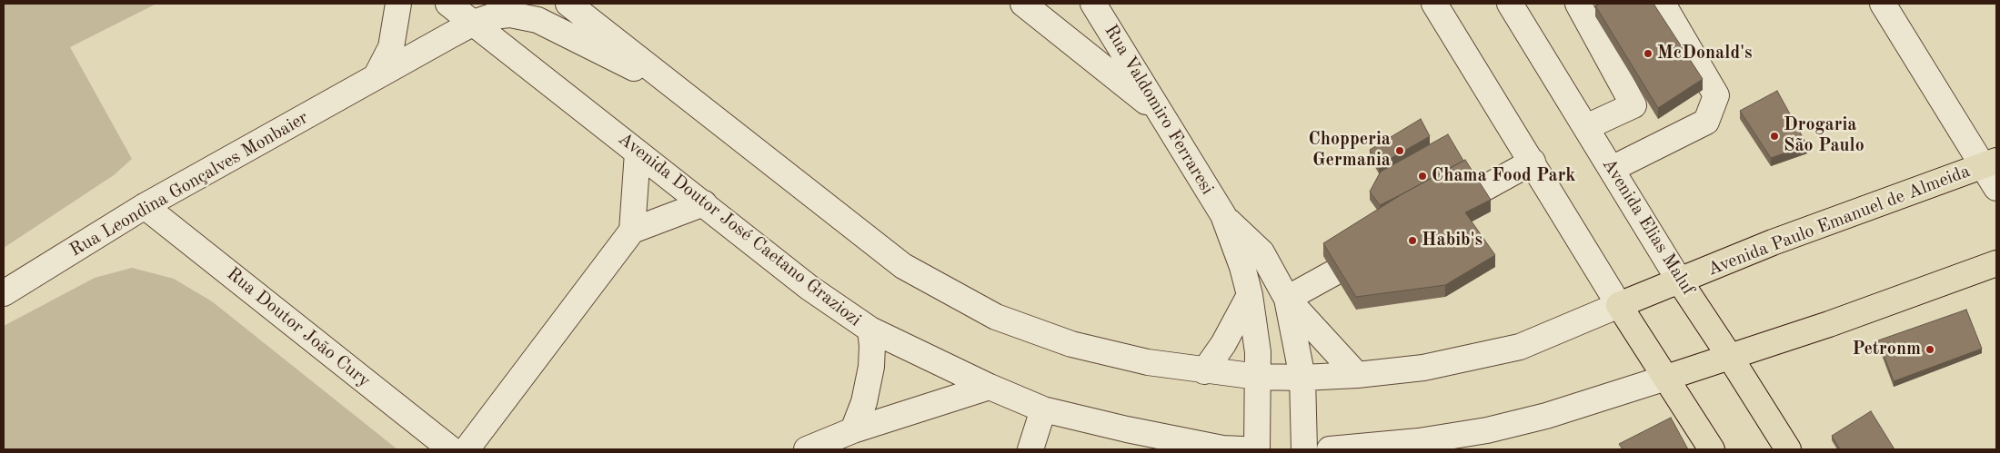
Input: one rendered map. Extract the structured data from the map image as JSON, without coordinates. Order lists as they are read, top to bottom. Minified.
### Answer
{"streets":{"main road":["Avenida Paulo Emanuel de Almeida","Avenida Elias Maluf"],"street":["Rua Valdomiro Ferraresi","Rua Leondina Gonçalves Monbaier","Avenida Doutor José Caetano Graziozi","Rua Doutor João Cury"]},"crossings":[["Rua Leondina Gonçalves Monbaier","Avenida Doutor José Caetano Graziozi"],["Rua Leondina Gonçalves Monbaier","Rua Doutor João Cury"],["Avenida Paulo Emanuel de Almeida","Avenida Elias Maluf"]],"places":["McDonald's","Drogaria São Paulo","Chopperia Germania","Chama Food Park","Habib's","Petronm"]}
